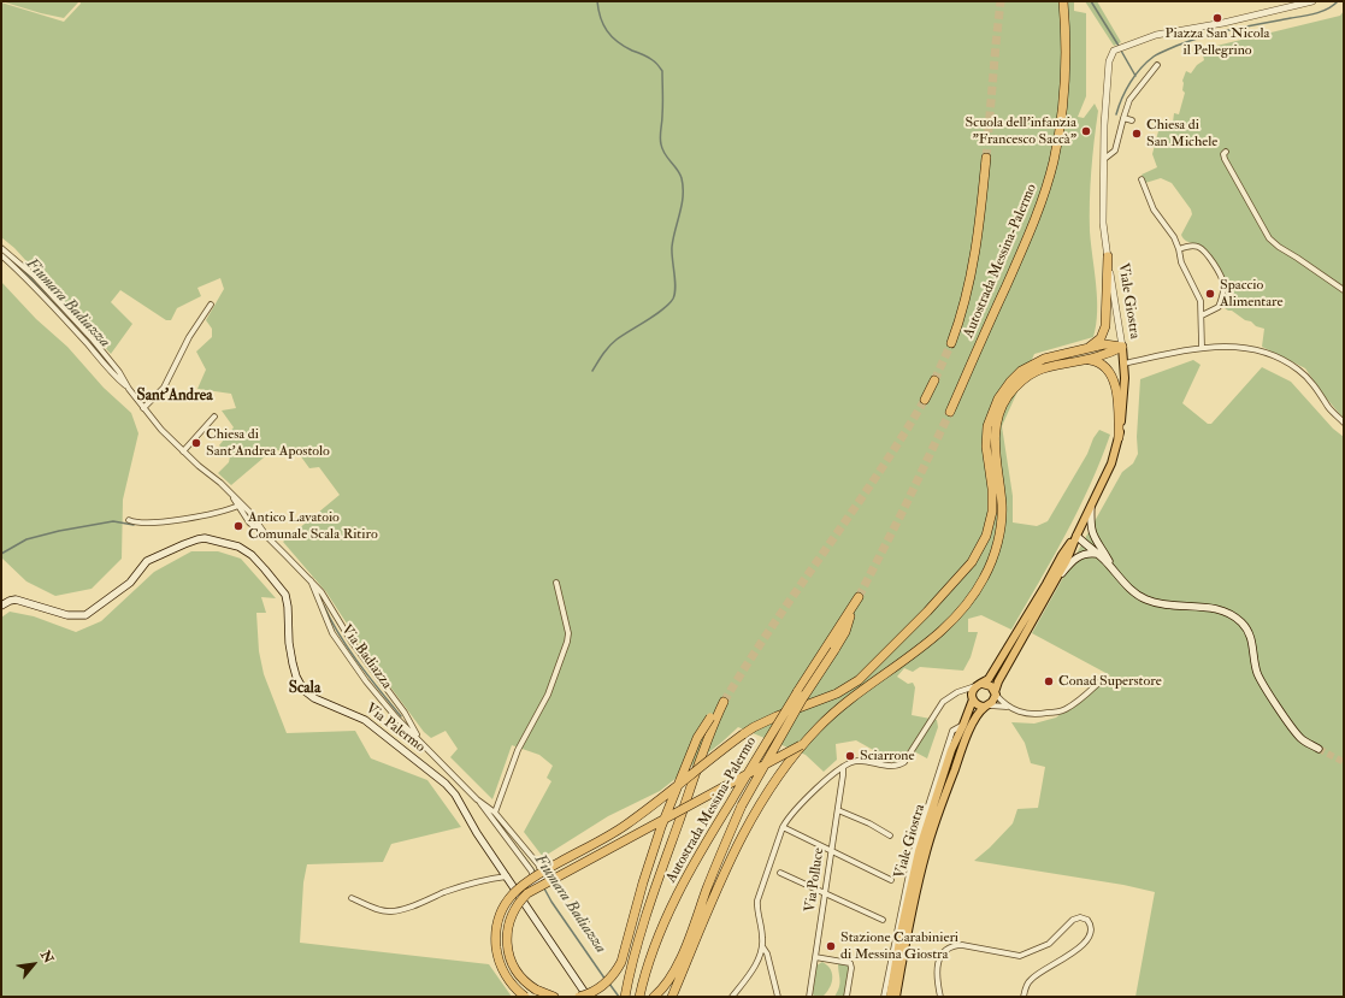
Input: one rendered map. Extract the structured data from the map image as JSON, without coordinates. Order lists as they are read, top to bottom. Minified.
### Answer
{"streets":{"highway":["Autostrada Messina-Palermo"],"main road":["Viale Giostra","Via Palermo"],"street":["Via Badiazza","Via Polluce"]},"districts":["Sant'Andrea","Scala"],"water":["Fiumara Badiazza"],"places":["Piazza San Nicola il Pellegrino","Scuola dell'infanzia \"Francesco Saccà\"","Chiesa di San Michele","Spaccio Alimentare","Chiesa di Sant'Andrea Apostolo","Antico Lavatoio Comunale Scala Ritiro","Conad Superstore","Sciarrone","Stazione Carabinieri di Messina Giostra"],"north":"top right"}
